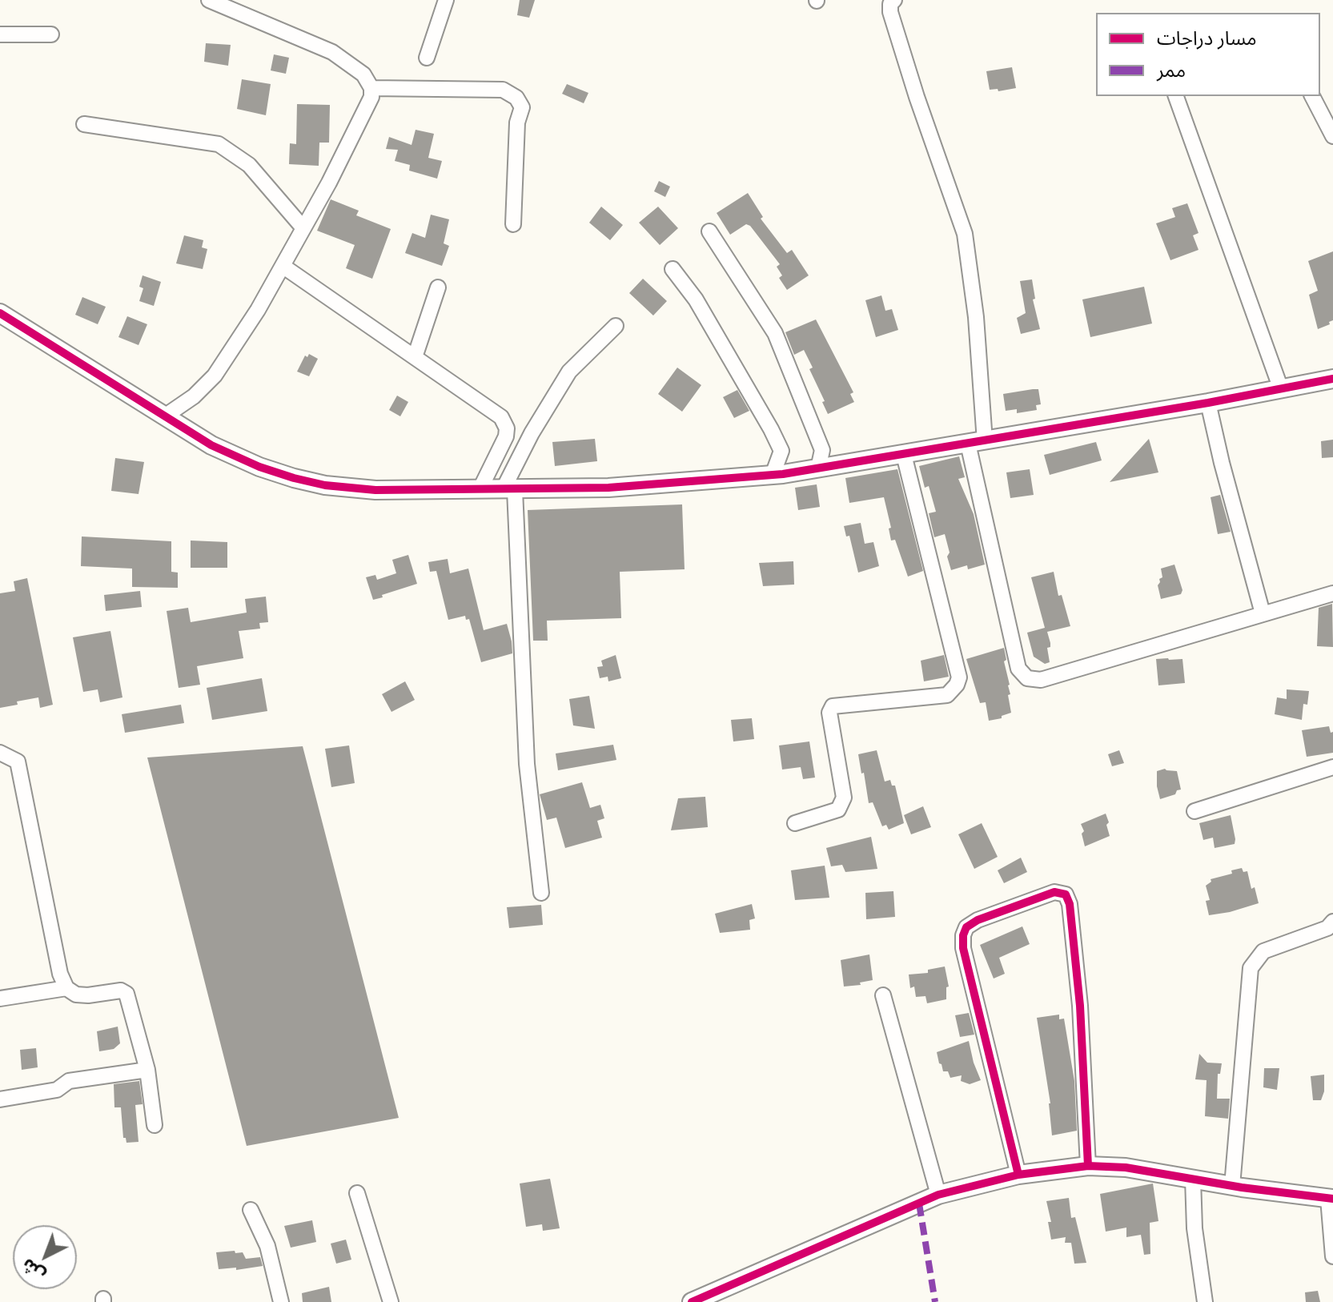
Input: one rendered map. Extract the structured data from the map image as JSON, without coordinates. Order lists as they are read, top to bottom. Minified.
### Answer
{"legend":["مسار دراجات","ممر"],"north":"bottom left"}
